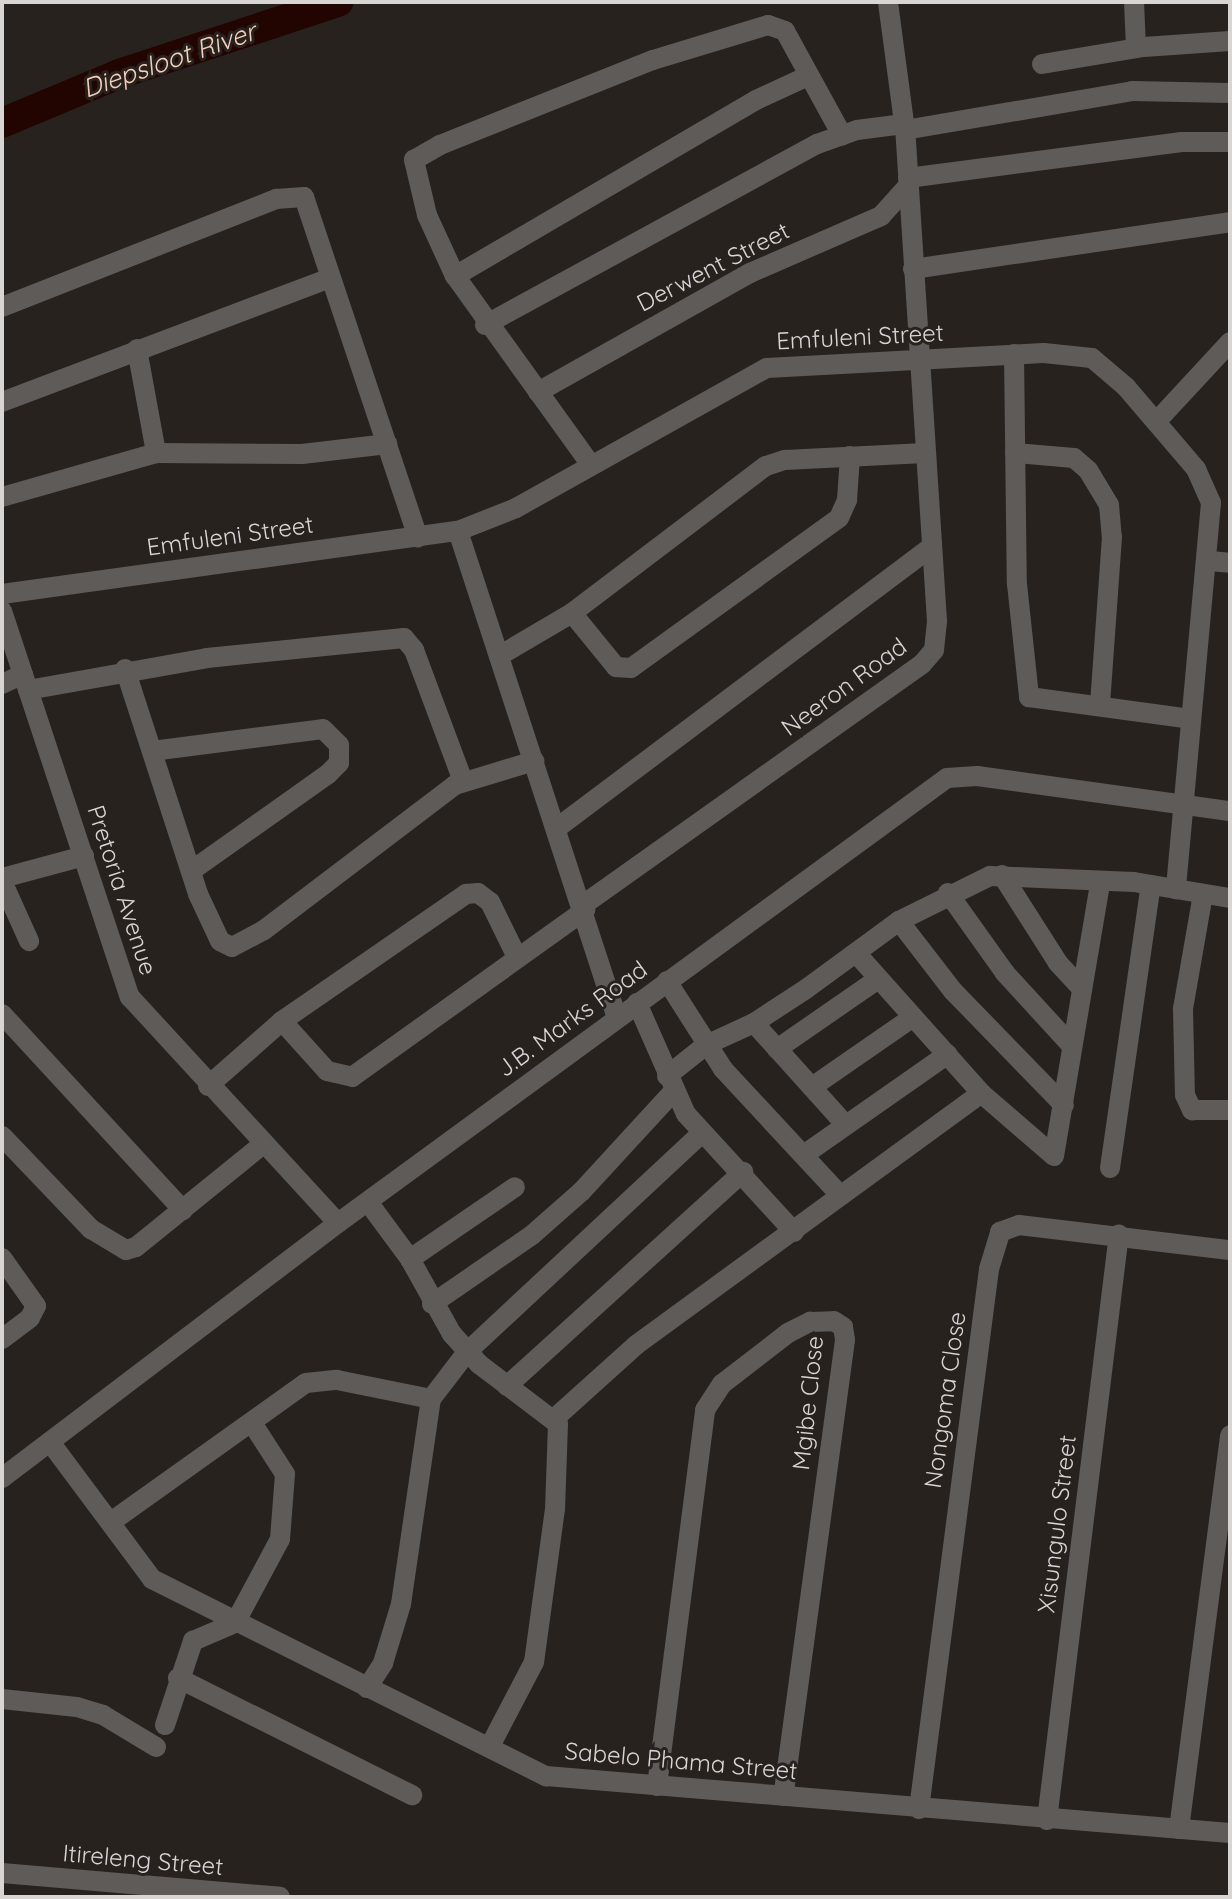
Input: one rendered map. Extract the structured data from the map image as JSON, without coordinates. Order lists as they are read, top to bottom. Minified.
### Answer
{"streets":{"street":["Derwent Street","Emfuleni Street","Neeron Road","Pretoria Avenue","J.B. Marks Road","Nongoma Close","Mgibe Close","Xisungulo Street","Sabelo Phama Street","Itireleng Street"]},"crossings":[["Derwent Street","Neeron Road"],["Emfuleni Street","Neeron Road"],["Emfuleni Street","J.B. Marks Road"],["Pretoria Avenue","J.B. Marks Road"],["J.B. Marks Road","Sabelo Phama Street"],["Nongoma Close","Xisungulo Street"],["Nongoma Close","Sabelo Phama Street"],["Mgibe Close","Sabelo Phama Street"],["Xisungulo Street","Sabelo Phama Street"]],"water":["Diepsloot River"]}
